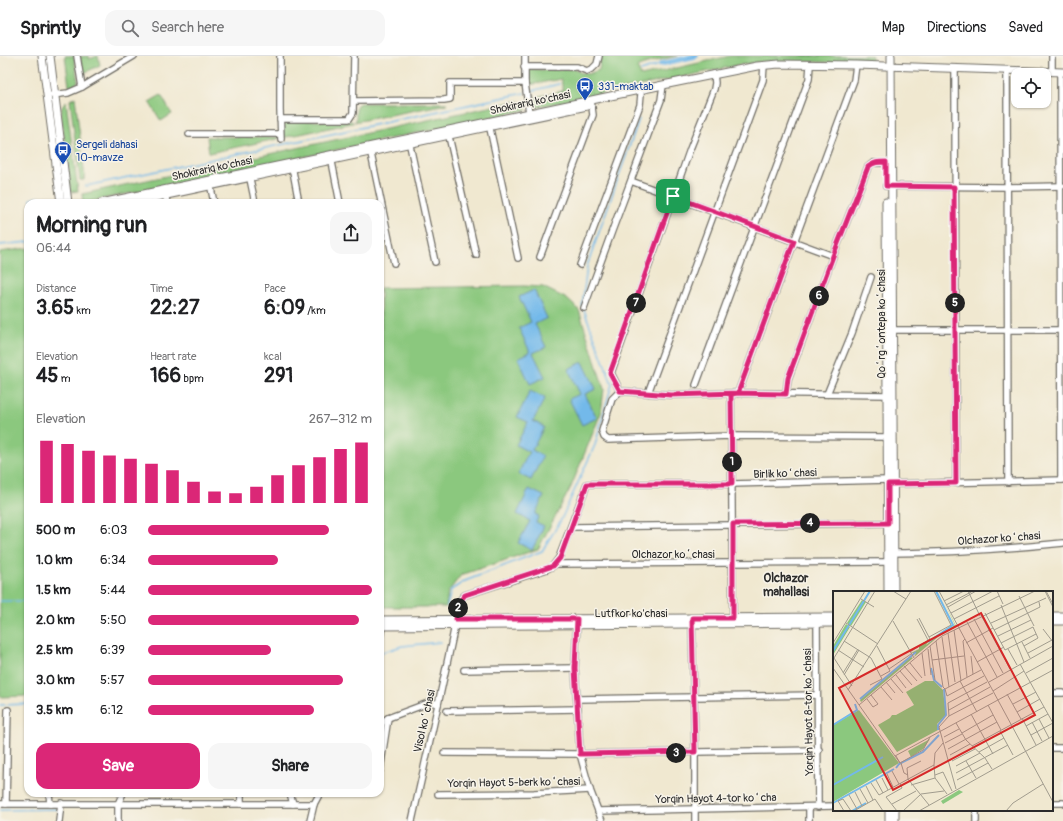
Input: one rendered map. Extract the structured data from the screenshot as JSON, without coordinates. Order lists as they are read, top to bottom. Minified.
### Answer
{"streets":{"main road":["Shokirariq ko'chasi","Qoʻrgʻontepa koʻchasi","Lutfkor ko'chasi"],"street":["Birlik koʻchasi","Olchazor koʻchasi","Yorqin Hayot 8-tor koʻchasi","Visol koʻchasi","Yorqin Hayot 5-berk koʻchasi","Yorqin Hayot 4-tor koʻcha"]},"crossings":[["Shokirariq ko'chasi","Qoʻrgʻontepa koʻchasi"],["Qoʻrgʻontepa koʻchasi","Birlik koʻchasi"],["Qoʻrgʻontepa koʻchasi","Olchazor koʻchasi"],["Olchazor koʻchasi","Visol koʻchasi"],["Lutfkor ko'chasi","Yorqin Hayot 8-tor koʻchasi"],["Lutfkor ko'chasi","Visol koʻchasi"],["Yorqin Hayot 8-tor koʻchasi","Yorqin Hayot 4-tor koʻcha"]],"districts":["Olchazor mahallasi"],"places":{"bus stop":["331-maktab","Sergeli dahasi 10-mavze"]},"page":{"header":"Sprintly","search":"Search here","nav":["Map","Directions","Saved"],"heading":["Morning run","06:44"],"stats":[["Distance","3.65 km"],["Time","22:27"],["Pace","6:09 /km"],["Elevation","45 m"],["Heart rate","166 bpm"],["kcal","291"]],"pins":["6","5","7","1","4","2","3"],"chart":["Elevation","267–312 m"],"list":[{"name":"500 m","note":"6:03"},{"name":"1.0 km","note":"6:34"},{"name":"1.5 km","note":"5:44"},{"name":"2.0 km","note":"5:50"},{"name":"2.5 km","note":"6:39"},{"name":"3.0 km","note":"5:57"},{"name":"3.5 km","note":"6:12"}],"buttons":["Save","Share"]}}
